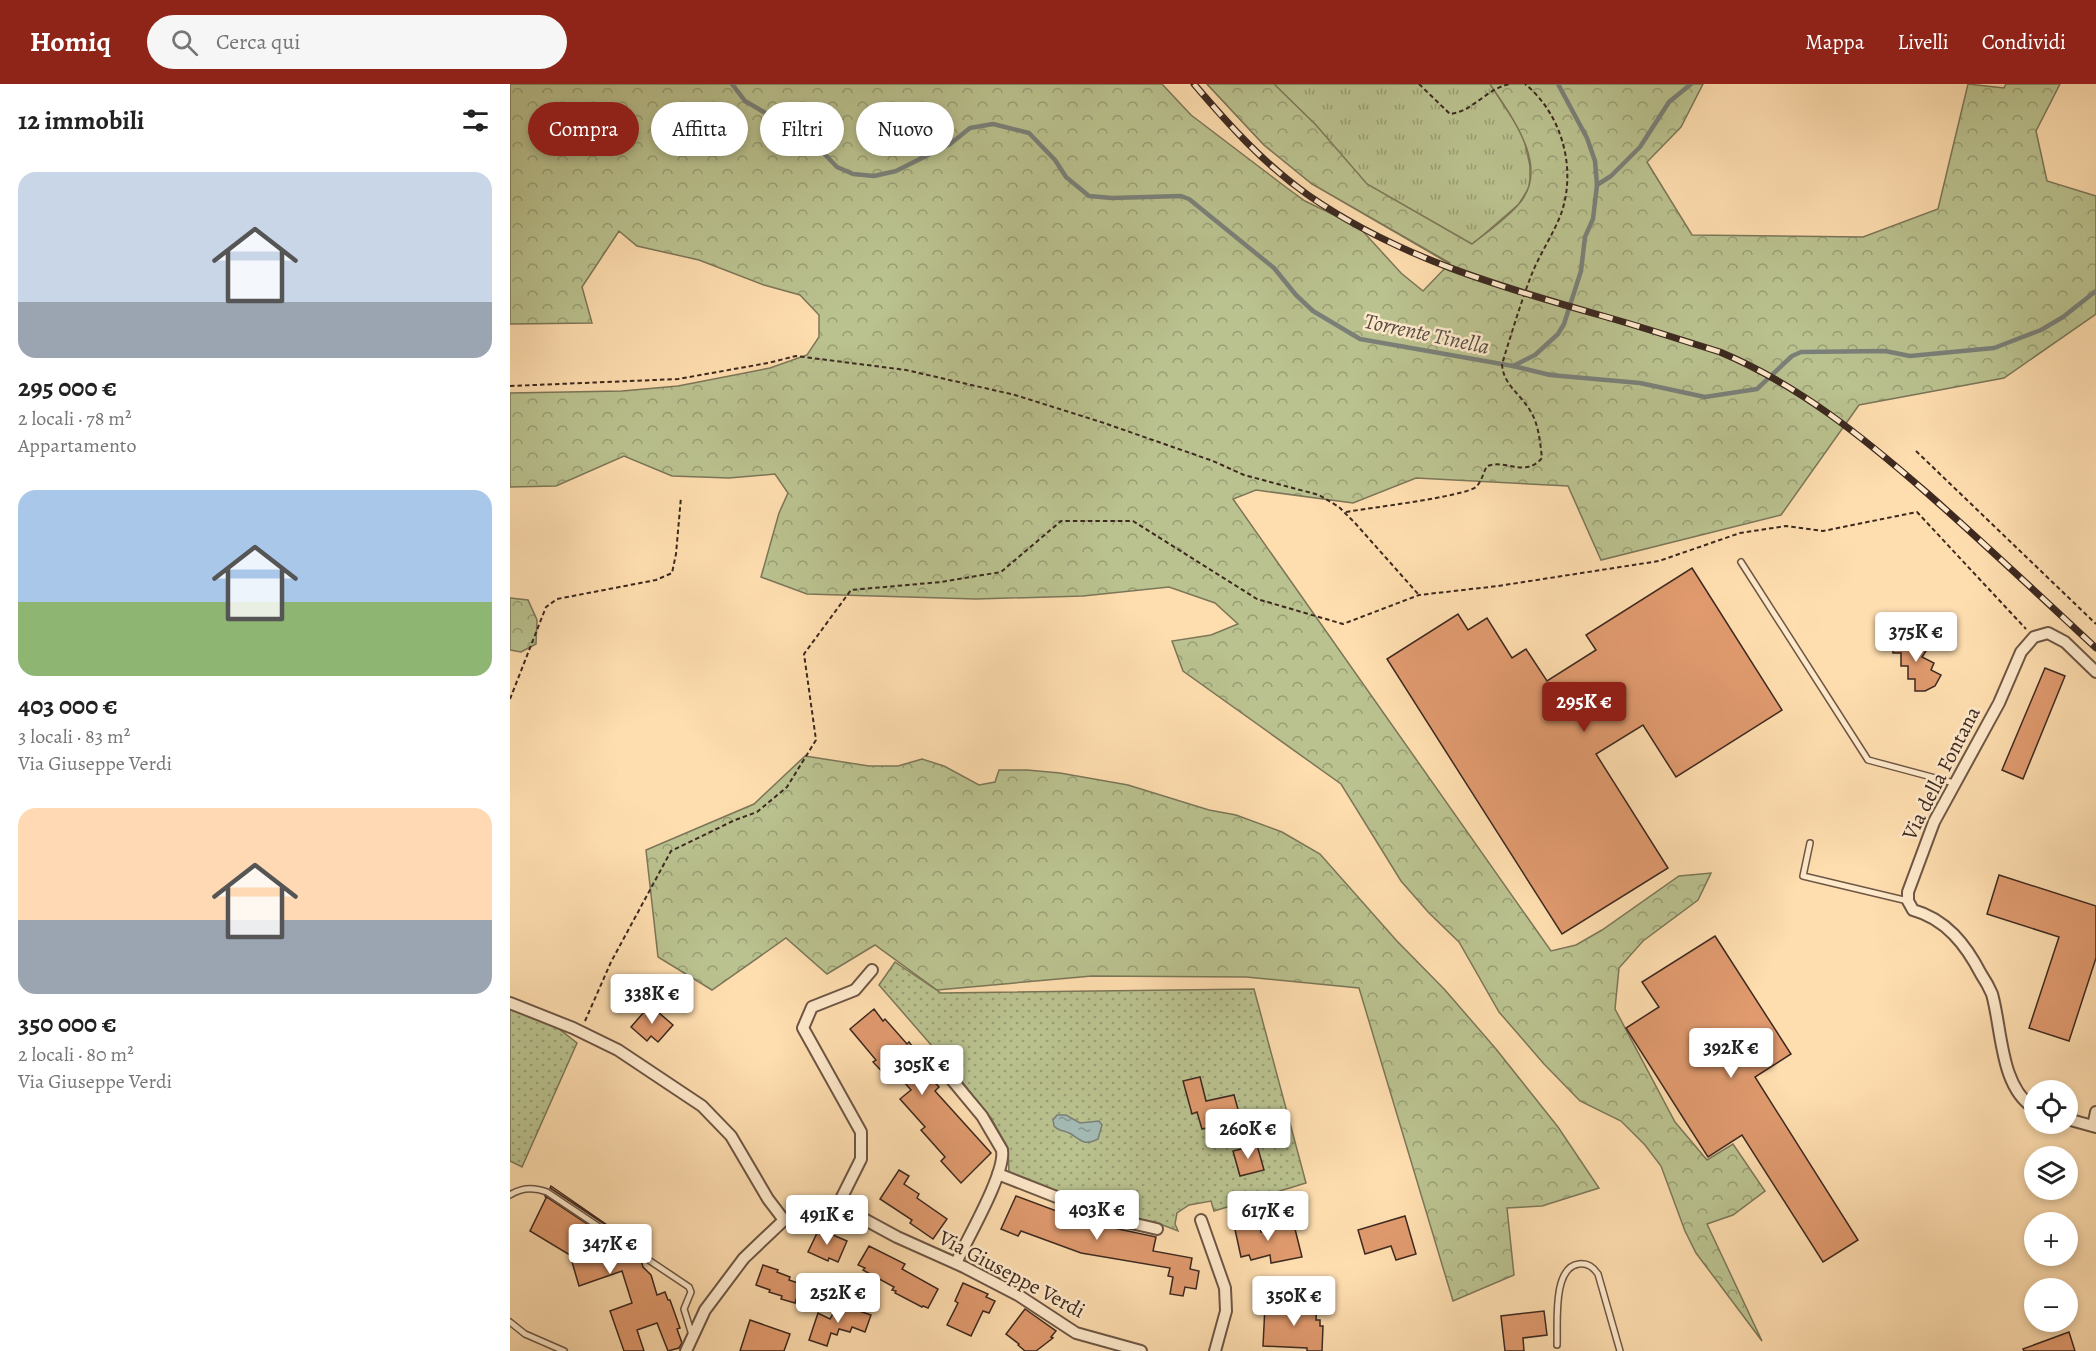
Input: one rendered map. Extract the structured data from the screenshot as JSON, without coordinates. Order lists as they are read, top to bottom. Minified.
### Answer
{"streets":{"street":["Via della Fontana","Via Giuseppe Verdi"]},"water":["Torrente Tinella"],"page":{"header":"Homiq","search":"Cerca qui","nav":["Mappa","Livelli","Condividi"],"heading":"12 immobili","chip":["Compra","Affitta","Filtri","Nuovo"],"list":[{"name":"295 000 €","note":"2 locali · 78 m² · Appartamento"},{"name":"403 000 €","note":"3 locali · 83 m² · Via Giuseppe Verdi"},{"name":"350 000 €","note":"2 locali · 80 m² · Via Giuseppe Verdi"}],"price":["375K €","295K €","338K €","392K €","305K €","260K €","403K €","617K €","491K €","347K €","252K €","350K €"],"map_buttons":["+","−"]}}
